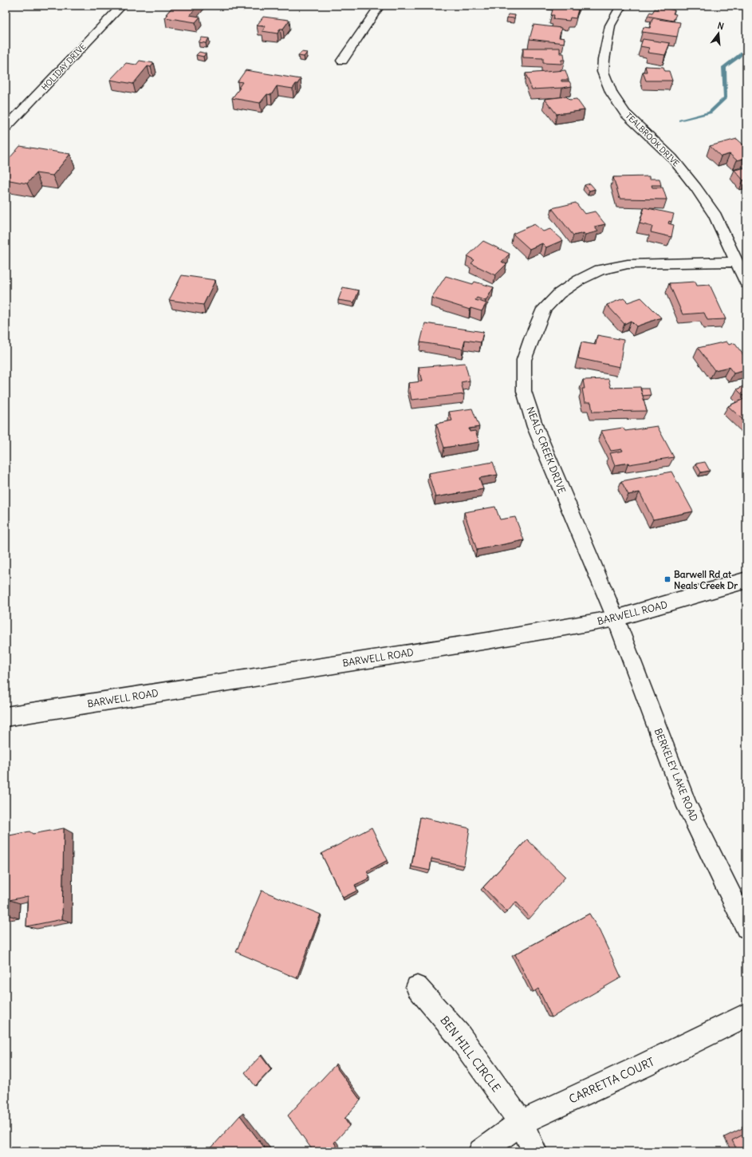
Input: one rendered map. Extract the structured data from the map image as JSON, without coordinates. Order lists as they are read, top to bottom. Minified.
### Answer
{"streets":{"street":["HOLIDAY DRIVE","TEALBROOK DRIVE","NEALS CREEK DRIVE","BARWELL ROAD","BERKELEY LAKE ROAD","BEN HILL CIRCLE","CARRETTA COURT"]},"crossings":[["TEALBROOK DRIVE","NEALS CREEK DRIVE"],["NEALS CREEK DRIVE","BARWELL ROAD"],["NEALS CREEK DRIVE","BERKELEY LAKE ROAD"],["BARWELL ROAD","BERKELEY LAKE ROAD"],["BEN HILL CIRCLE","CARRETTA COURT"]],"places":{"transit":["Barwell Rd at Neals Creek Dr"]},"north":"top"}
